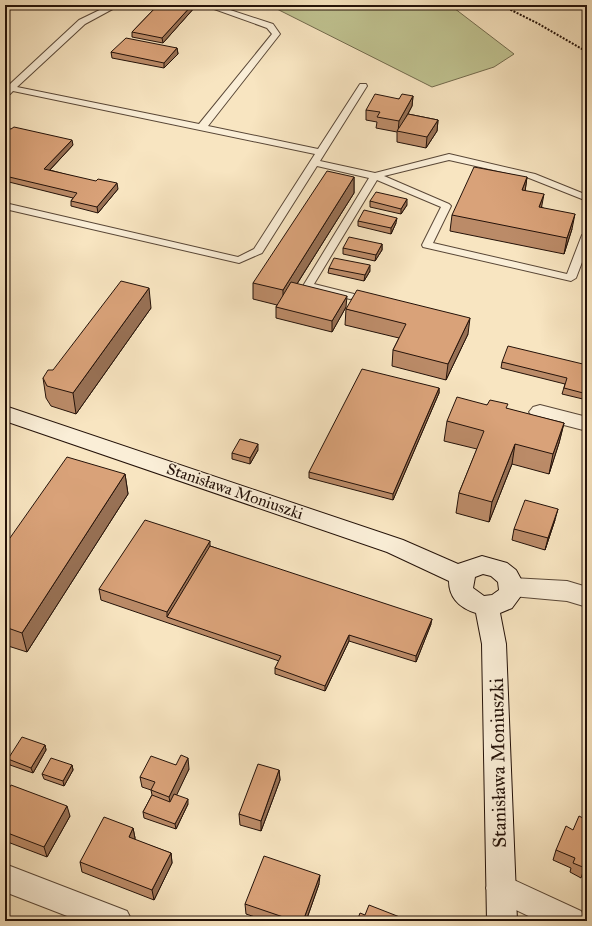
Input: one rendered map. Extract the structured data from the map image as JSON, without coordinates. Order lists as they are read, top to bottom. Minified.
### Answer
{"streets":{"street":["Stanisława Moniuszki"]}}
